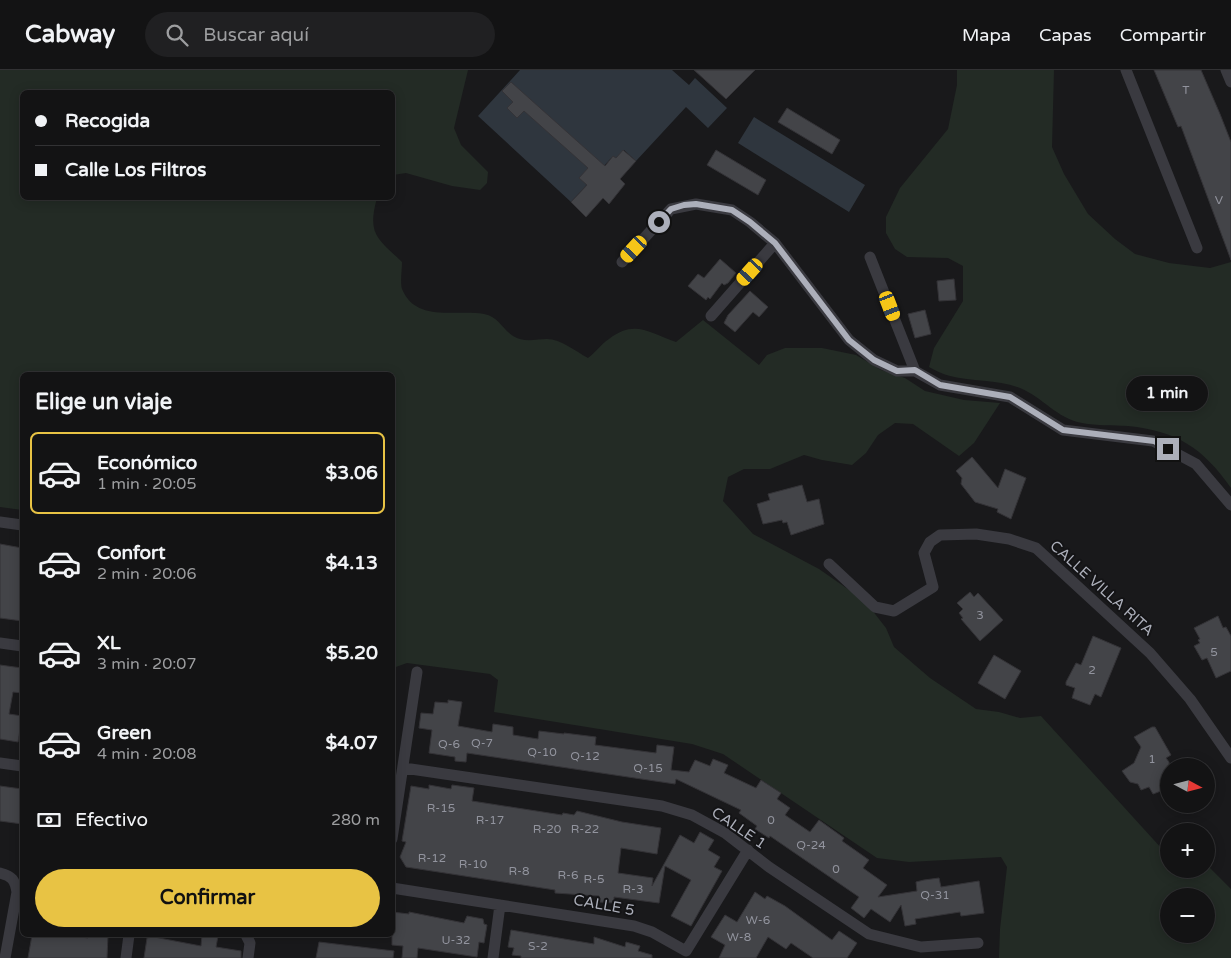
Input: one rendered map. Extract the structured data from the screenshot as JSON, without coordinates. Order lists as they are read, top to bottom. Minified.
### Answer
{"streets":{"street":["CALLE VILLA RITA","CALLE 1","CALLE 5"]},"crossings":[["CALLE 1","CALLE 5"]],"house_numbers":["T","V","3","5","2","Q-7","Q-6","Q-10","Q-12","1","Q-15","R-15","R-17","0","R-20","R-22","Q-24","R-12","R-10","0","R-8","R-6","R-5","R-3","Q-31","W-6","W-8","U-32","S-2"],"north":"right","page":{"header":"Cabway","search":"Buscar aquí","nav":["Mapa","Capas","Compartir"],"banner":["Recogida","Calle Los Filtros"],"heading":"Elige un viaje","bubble":"1 min","list":[{"name":"Económico","note":"1 min · 20:05","value":"$3.06"},{"name":"Confort","note":"2 min · 20:06","value":"$4.13"},{"name":"XL","note":"3 min · 20:07","value":"$5.20"},{"name":"Green","note":"4 min · 20:08","value":"$4.07"}],"map_buttons":["+","−"],"pay":["Efectivo","280 m"],"buttons":"Confirmar"}}
